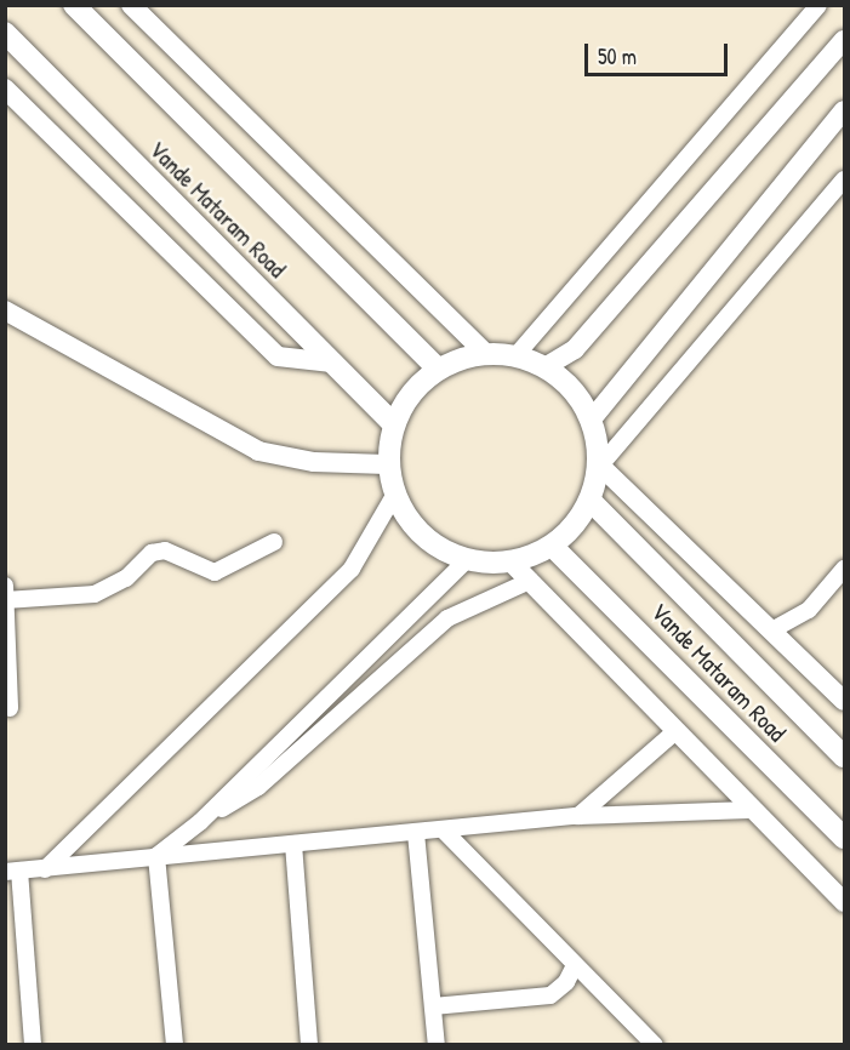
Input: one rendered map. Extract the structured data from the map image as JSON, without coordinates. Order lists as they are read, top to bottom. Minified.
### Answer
{"streets":{"main road":["Vande Mataram Road"]},"scale_bar":"50 m"}
